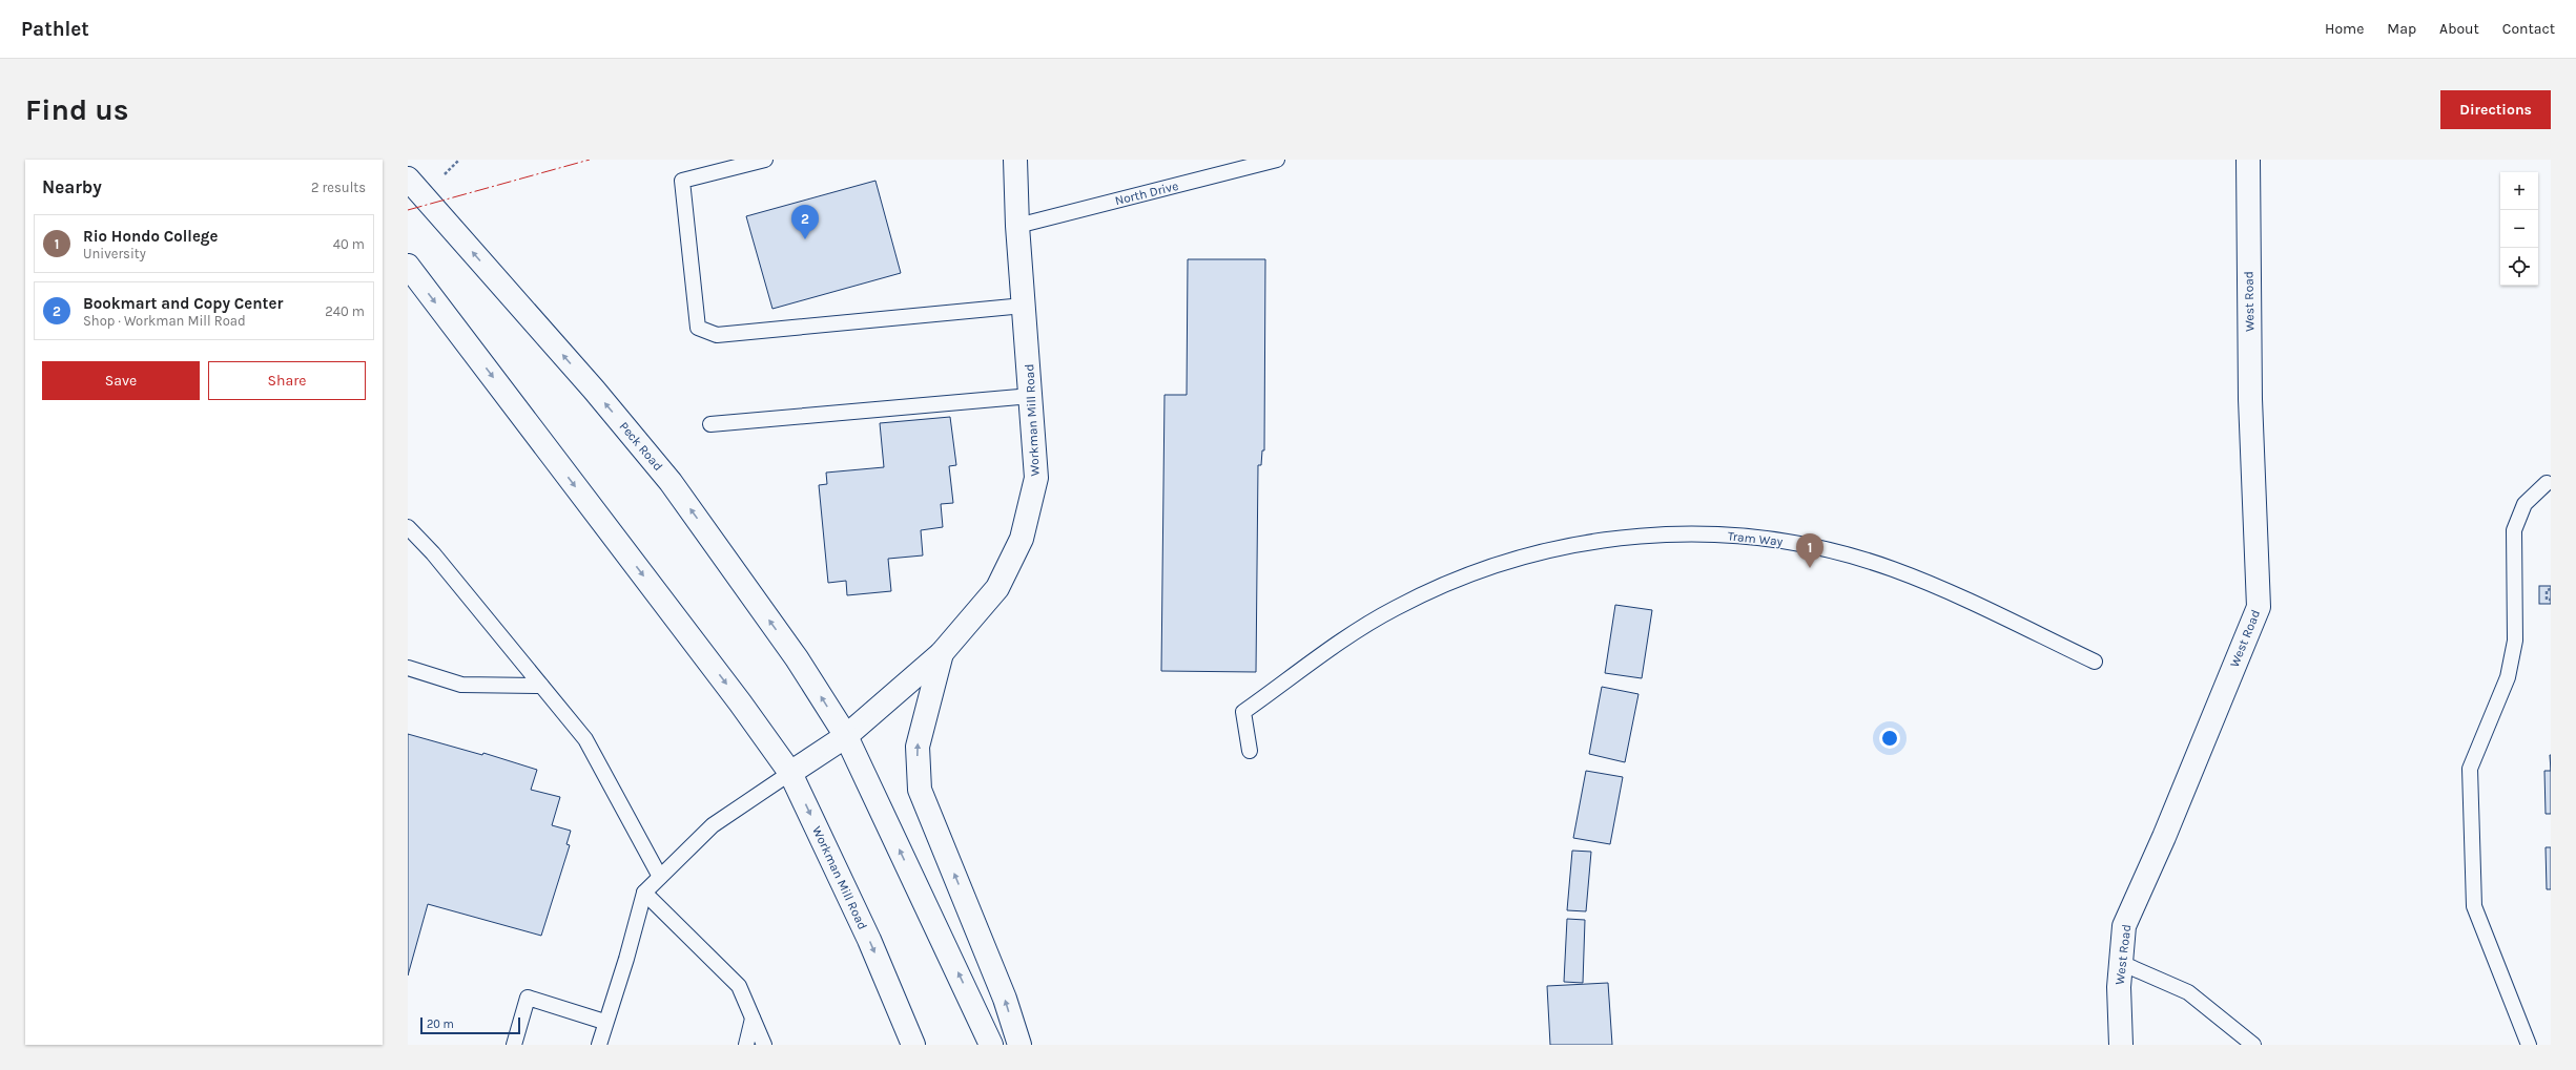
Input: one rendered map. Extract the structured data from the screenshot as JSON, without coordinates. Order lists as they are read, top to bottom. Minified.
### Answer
{"streets":{"main road":["West Road","Workman Mill Road","Peck Road"],"lane":["North Drive","Tram Way"]},"crossings":[["North Drive","Workman Mill Road"],["Workman Mill Road","Peck Road"]],"scale_bar":"20 m","page":{"header":"Pathlet","nav":["Home","Map","About","Contact"],"buttons":["Directions",["Save","Share"]],"title":"Find us","heading":["Nearby","2 results"],"map_buttons":["+","−"],"pins":["2","1"],"list":[{"mark":"1","name":"Rio Hondo College","note":"University","value":"40 m"},{"mark":"2","name":"Bookmart and Copy Center","note":"Shop · Workman Mill Road","value":"240 m"}],"scale":"20 m"}}
